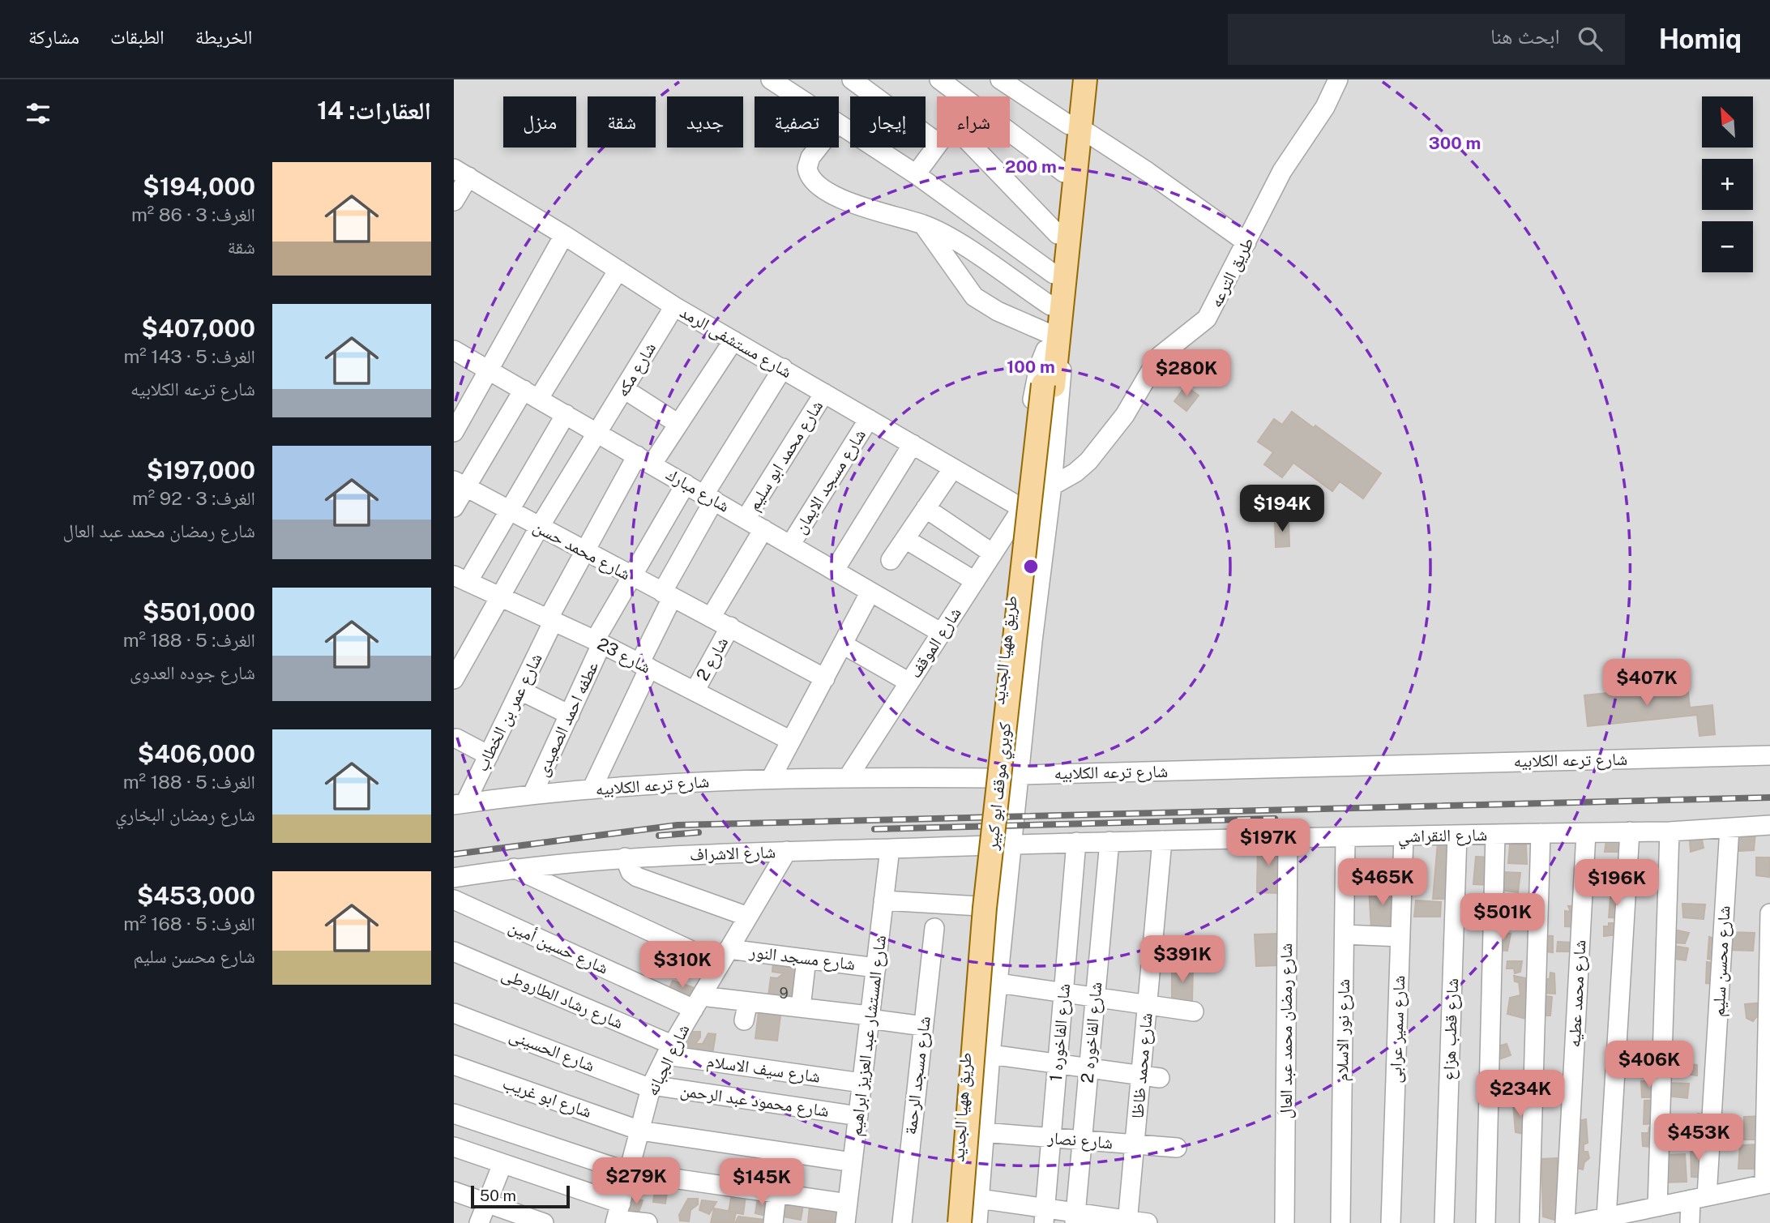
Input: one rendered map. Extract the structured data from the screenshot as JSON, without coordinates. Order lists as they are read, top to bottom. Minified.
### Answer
{"streets":{"main road":["طريق ههيا الجديد","كوبري موقف ابو كبير"],"street":["طريق الترعه","شارع مستشفى الرمد","شارع مكه","شارع محمد ابو سليم","شارع مسجد الايمان","شارع مبارك","شارع محمد حسن","شارع الموقف","شارع 23","شارع 2","شارع عمر بن الخطاب","عطفه احمد الصعيدى","شارع ترعه الكلابيه","شارع النقراشي","شارع الاشراف","شارع حسين أمين","شارع مسجد النور","شارع محسن سليم","شارع محمد عطيه","شارع رشاد الطاروطى","شارع سمير عرابى","شارع قطب هزاع","شارع نور الاسلام","شارع رمضان محمد عبد العال","شارع الفاخوره 1","شارع الفاخوره 2","شارع المستشار عبد العزيز ابراهيم","شارع الحسينى","شارع الجبانه","شارع محمد ظاظا","شارع سيف الاسلام","شارع مسجد الرحمة","شارع ابو غريب","شارع محمود عبد الرحمن","شارع نصار"]},"crossings":[["طريق الترعه","شارع مستشفى الرمد"],["طريق الترعه","شارع الموقف"],["طريق الترعه","طريق ههيا الجديد"],["شارع مستشفى الرمد","شارع مكه"],["شارع مستشفى الرمد","شارع محمد ابو سليم"],["شارع مستشفى الرمد","شارع مسجد الايمان"],["شارع مستشفى الرمد","شارع الموقف"],["شارع مستشفى الرمد","طريق ههيا الجديد"],["شارع مستشفى الرمد","شارع عمر بن الخطاب"],["شارع مكه","شارع مبارك"],["شارع محمد ابو سليم","شارع مبارك"],["شارع مسجد الايمان","شارع مبارك"],["شارع مبارك","شارع الموقف"],["شارع مبارك","شارع عمر بن الخطاب"],["شارع مبارك","عطفه احمد الصعيدى"],["شارع محمد حسن","شارع 2"],["شارع محمد حسن","شارع عمر بن الخطاب"],["شارع محمد حسن","عطفه احمد الصعيدى"],["شارع الموقف","طريق ههيا الجديد"],["شارع الموقف","شارع ترعه الكلابيه"],["طريق ههيا الجديد","شارع ترعه الكلابيه"],["طريق ههيا الجديد","كوبري موقف ابو كبير"],["طريق ههيا الجديد","شارع النقراشي"],["طريق ههيا الجديد","شارع الاشراف"],["طريق ههيا الجديد","شارع نصار"],["شارع 23","شارع 2"],["شارع 23","شارع عمر بن الخطاب"],["شارع 23","عطفه احمد الصعيدى"],["شارع عمر بن الخطاب","شارع ترعه الكلابيه"],["عطفه احمد الصعيدى","شارع ترعه الكلابيه"],["شارع النقراشي","شارع الاشراف"],["شارع النقراشي","شارع محسن سليم"],["شارع النقراشي","شارع محمد عطيه"],["شارع النقراشي","شارع سمير عرابى"],["شارع النقراشي","شارع قطب هزاع"],["شارع النقراشي","شارع نور الاسلام"],["شارع النقراشي","شارع رمضان محمد عبد العال"],["شارع النقراشي","شارع الفاخوره 1"],["شارع النقراشي","شارع الفاخوره 2"],["شارع النقراشي","شارع محمد ظاظا"],["شارع الاشراف","شارع مسجد النور"],["شارع الاشراف","شارع المستشار عبد العزيز ابراهيم"],["شارع الاشراف","شارع الجبانه"],["شارع حسين أمين","شارع المستشار عبد العزيز ابراهيم"],["شارع حسين أمين","شارع الجبانه"],["شارع حسين أمين","شارع مسجد الرحمة"],["شارع مسجد النور","شارع المستشار عبد العزيز ابراهيم"],["شارع مسجد النور","شارع الجبانه"],["شارع رشاد الطاروطى","شارع الجبانه"],["شارع رشاد الطاروطى","شارع سيف الاسلام"],["شارع الفاخوره 1","شارع نصار"],["شارع الفاخوره 2","شارع نصار"],["شارع المستشار عبد العزيز ابراهيم","شارع سيف الاسلام"],["شارع المستشار عبد العزيز ابراهيم","شارع ابو غريب"],["شارع المستشار عبد العزيز ابراهيم","شارع محمود عبد الرحمن"],["شارع الحسينى","شارع الجبانه"],["شارع الحسينى","شارع محمود عبد الرحمن"],["شارع الجبانه","شارع سيف الاسلام"],["شارع الجبانه","شارع ابو غريب"],["شارع الجبانه","شارع محمود عبد الرحمن"],["شارع محمد ظاظا","شارع نصار"]],"house_numbers":["9"],"scale_bar":"50 m","north":"top left","page":{"header":"Homiq","search":"ابحث هنا","nav":["الخريطة","الطبقات","مشاركة"],"heading":"العقارات: 14","map_buttons":["+","−"],"chip":["شراء","إيجار","تصفية","جديد","شقة","منزل"],"list":[{"name":"$194,000","note":"الغرف: 3 · 86 m² · شقة"},{"name":"$407,000","note":"الغرف: 5 · 143 m² · شارع ترعه الكلابيه"},{"name":"$197,000","note":"الغرف: 3 · 92 m² · شارع رمضان محمد عبد العال"},{"name":"$501,000","note":"الغرف: 5 · 188 m² · شارع جوده العدوى"},{"name":"$406,000","note":"الغرف: 5 · 188 m² · شارع رمضان البخاري"},{"name":"$453,000","note":"الغرف: 5 · 168 m² · شارع محسن سليم"}],"price":["$280K","$194K","$407K","$197K","$465K","$196K","$501K","$391K","$310K","$406K","$234K","$453K","$279K","$145K"],"scale":"50 m"},"rings":["300 m","200 m","100 m"]}
